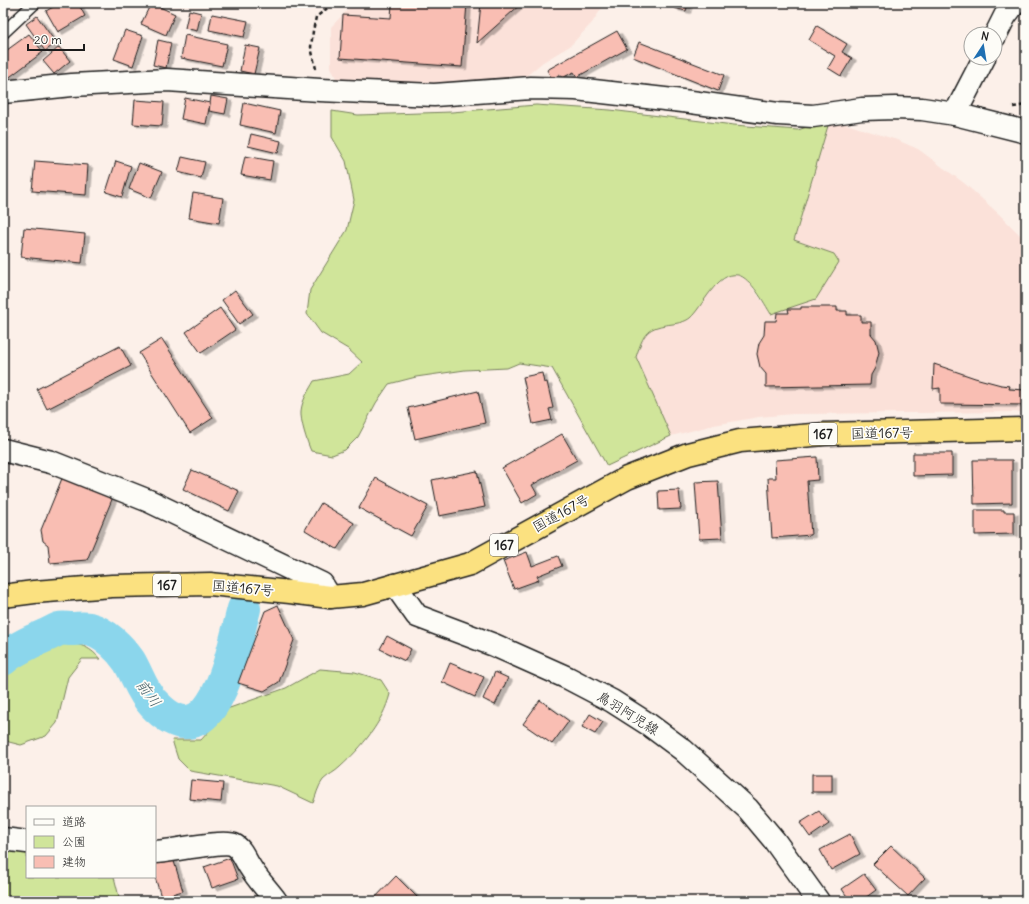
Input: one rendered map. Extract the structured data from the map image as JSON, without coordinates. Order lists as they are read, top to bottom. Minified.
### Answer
{"streets":{"highway":["国道167号","167"],"street":["鳥羽阿児線"]},"crossings":[["国道167号","鳥羽阿児線"]],"water":["前川"],"legend":["道路","公園","建物"],"scale_bar":"20 m","north":"top"}
